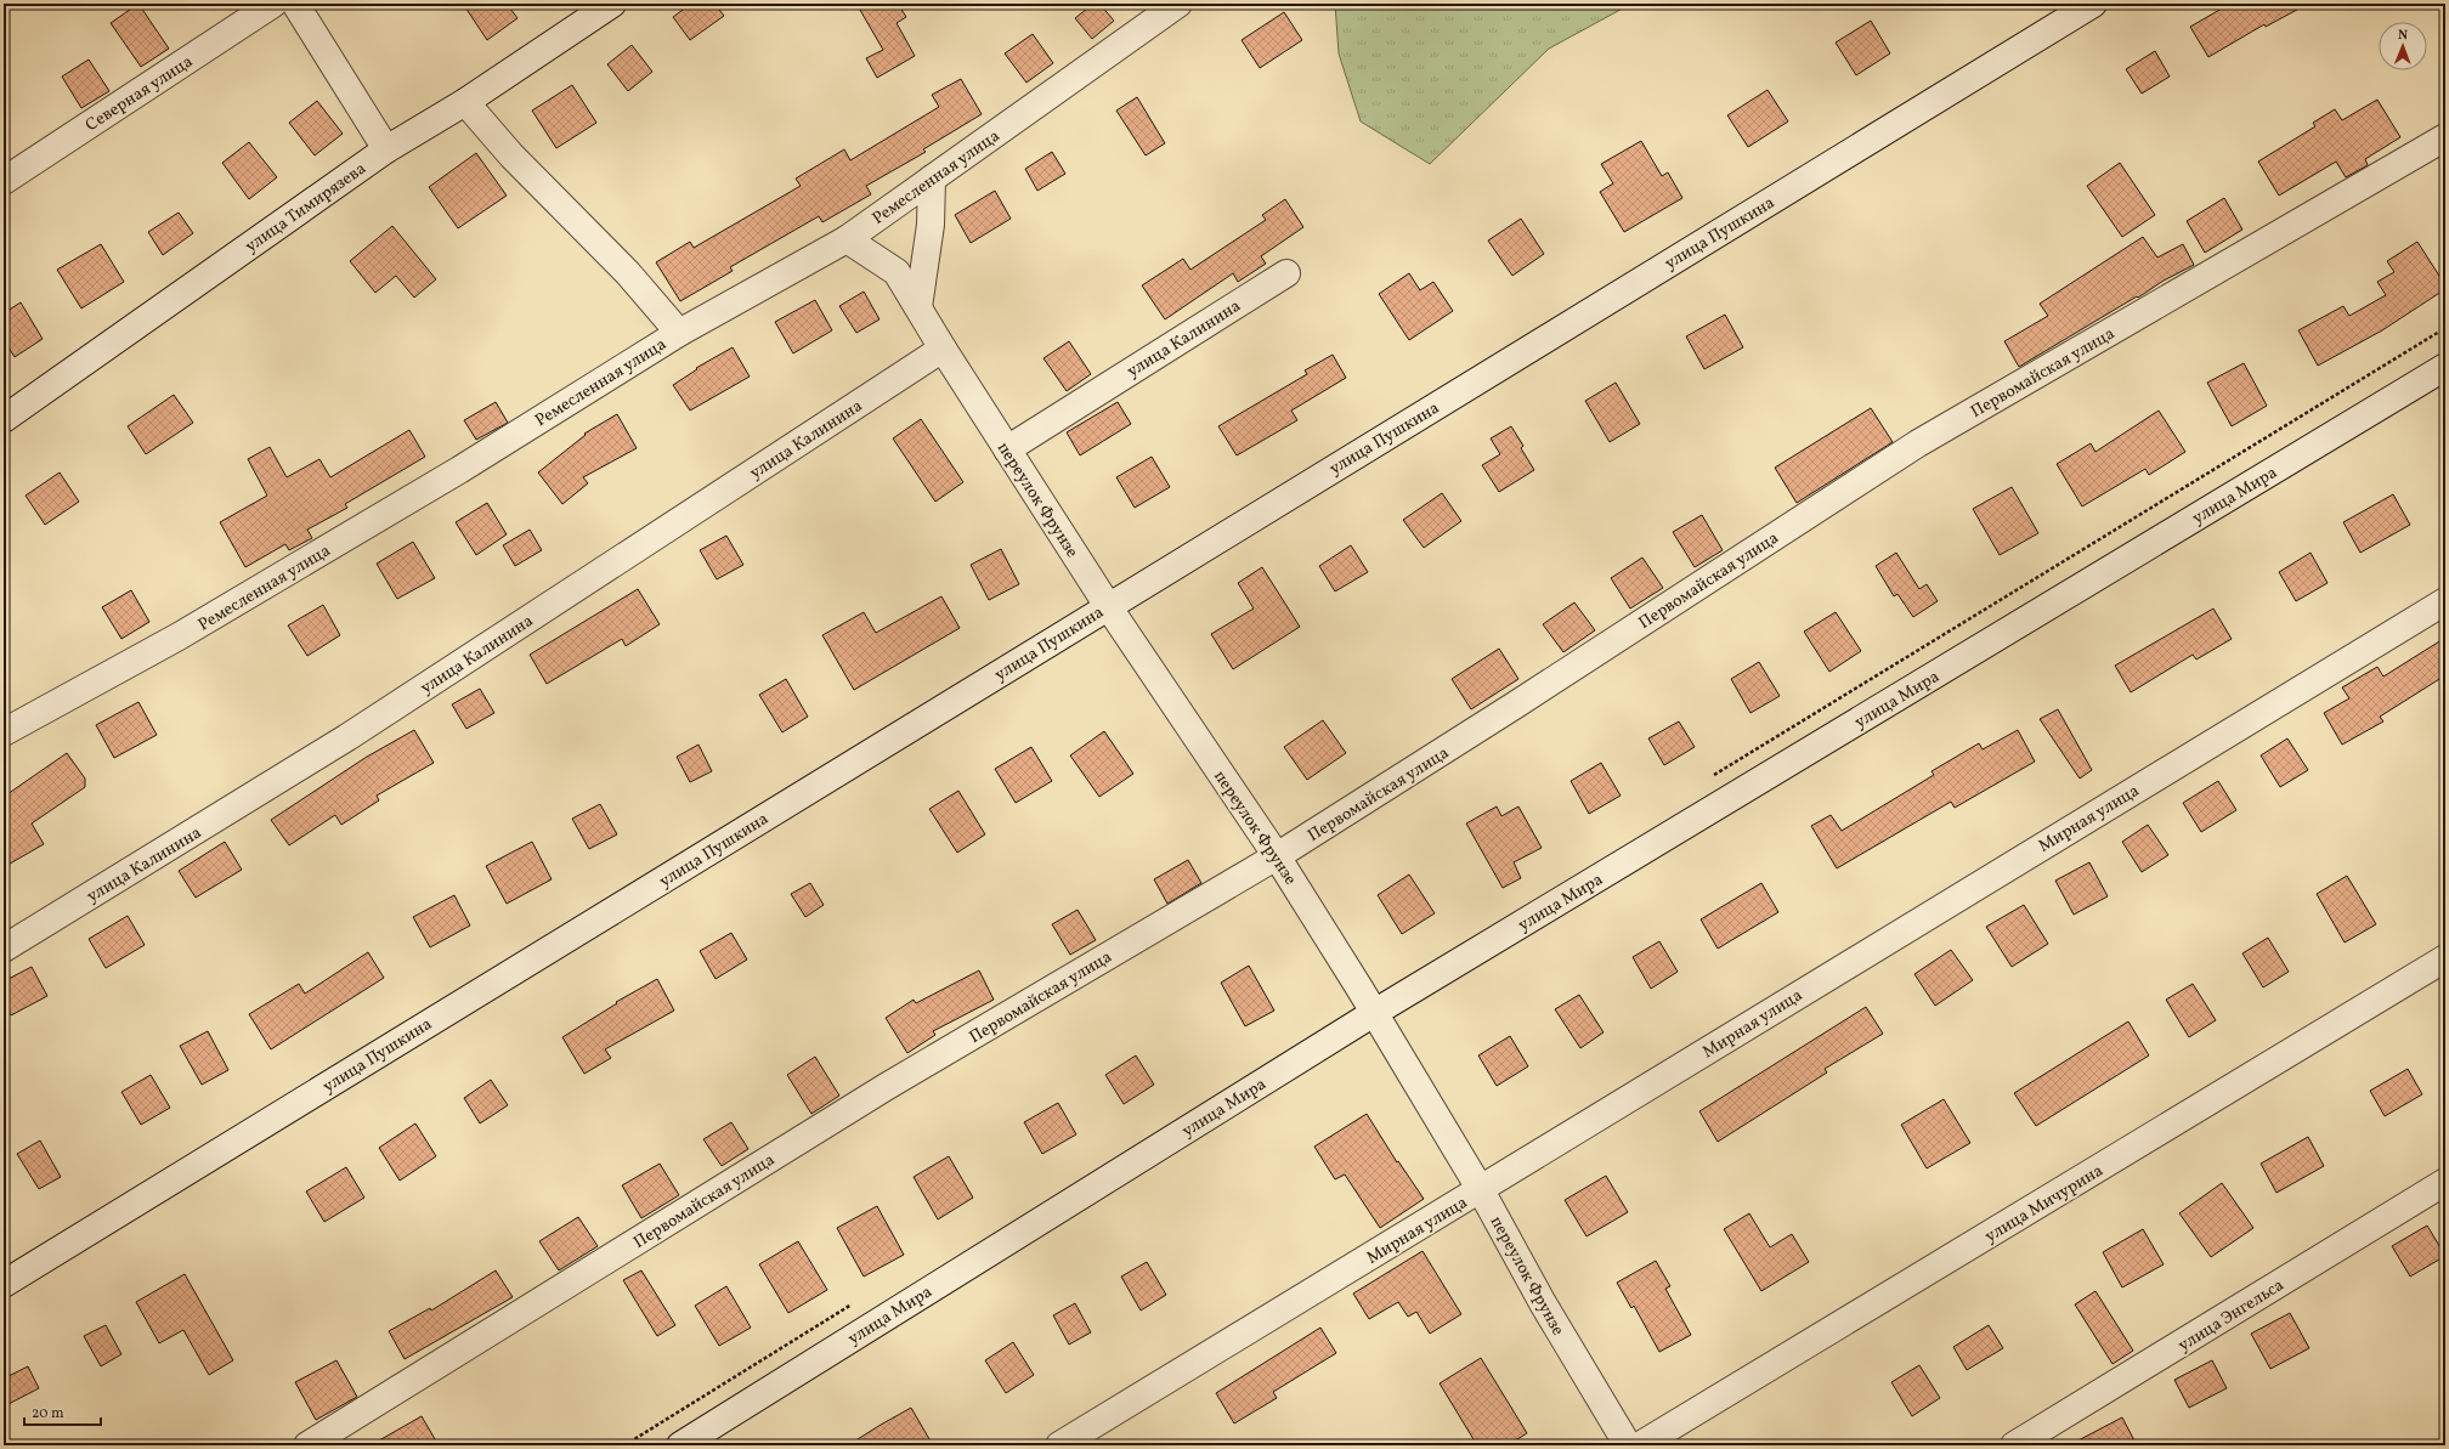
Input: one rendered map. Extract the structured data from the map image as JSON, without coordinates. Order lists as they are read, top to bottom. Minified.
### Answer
{"streets":{"street":["Северная улица","Ремесленная улица","улица Тимирязева","улица Пушкина","улица Калинина","Первомайская улица","улица Мира","переулок Фрунзе","Мирная улица","улица Мичурина","улица Энгельса"]},"crossings":[["Ремесленная улица","переулок Фрунзе"],["улица Пушкина","переулок Фрунзе"],["улица Калинина","переулок Фрунзе"],["Первомайская улица","переулок Фрунзе"],["улица Мира","переулок Фрунзе"],["переулок Фрунзе","Мирная улица"]],"scale_bar":"20 m","north":"top"}
